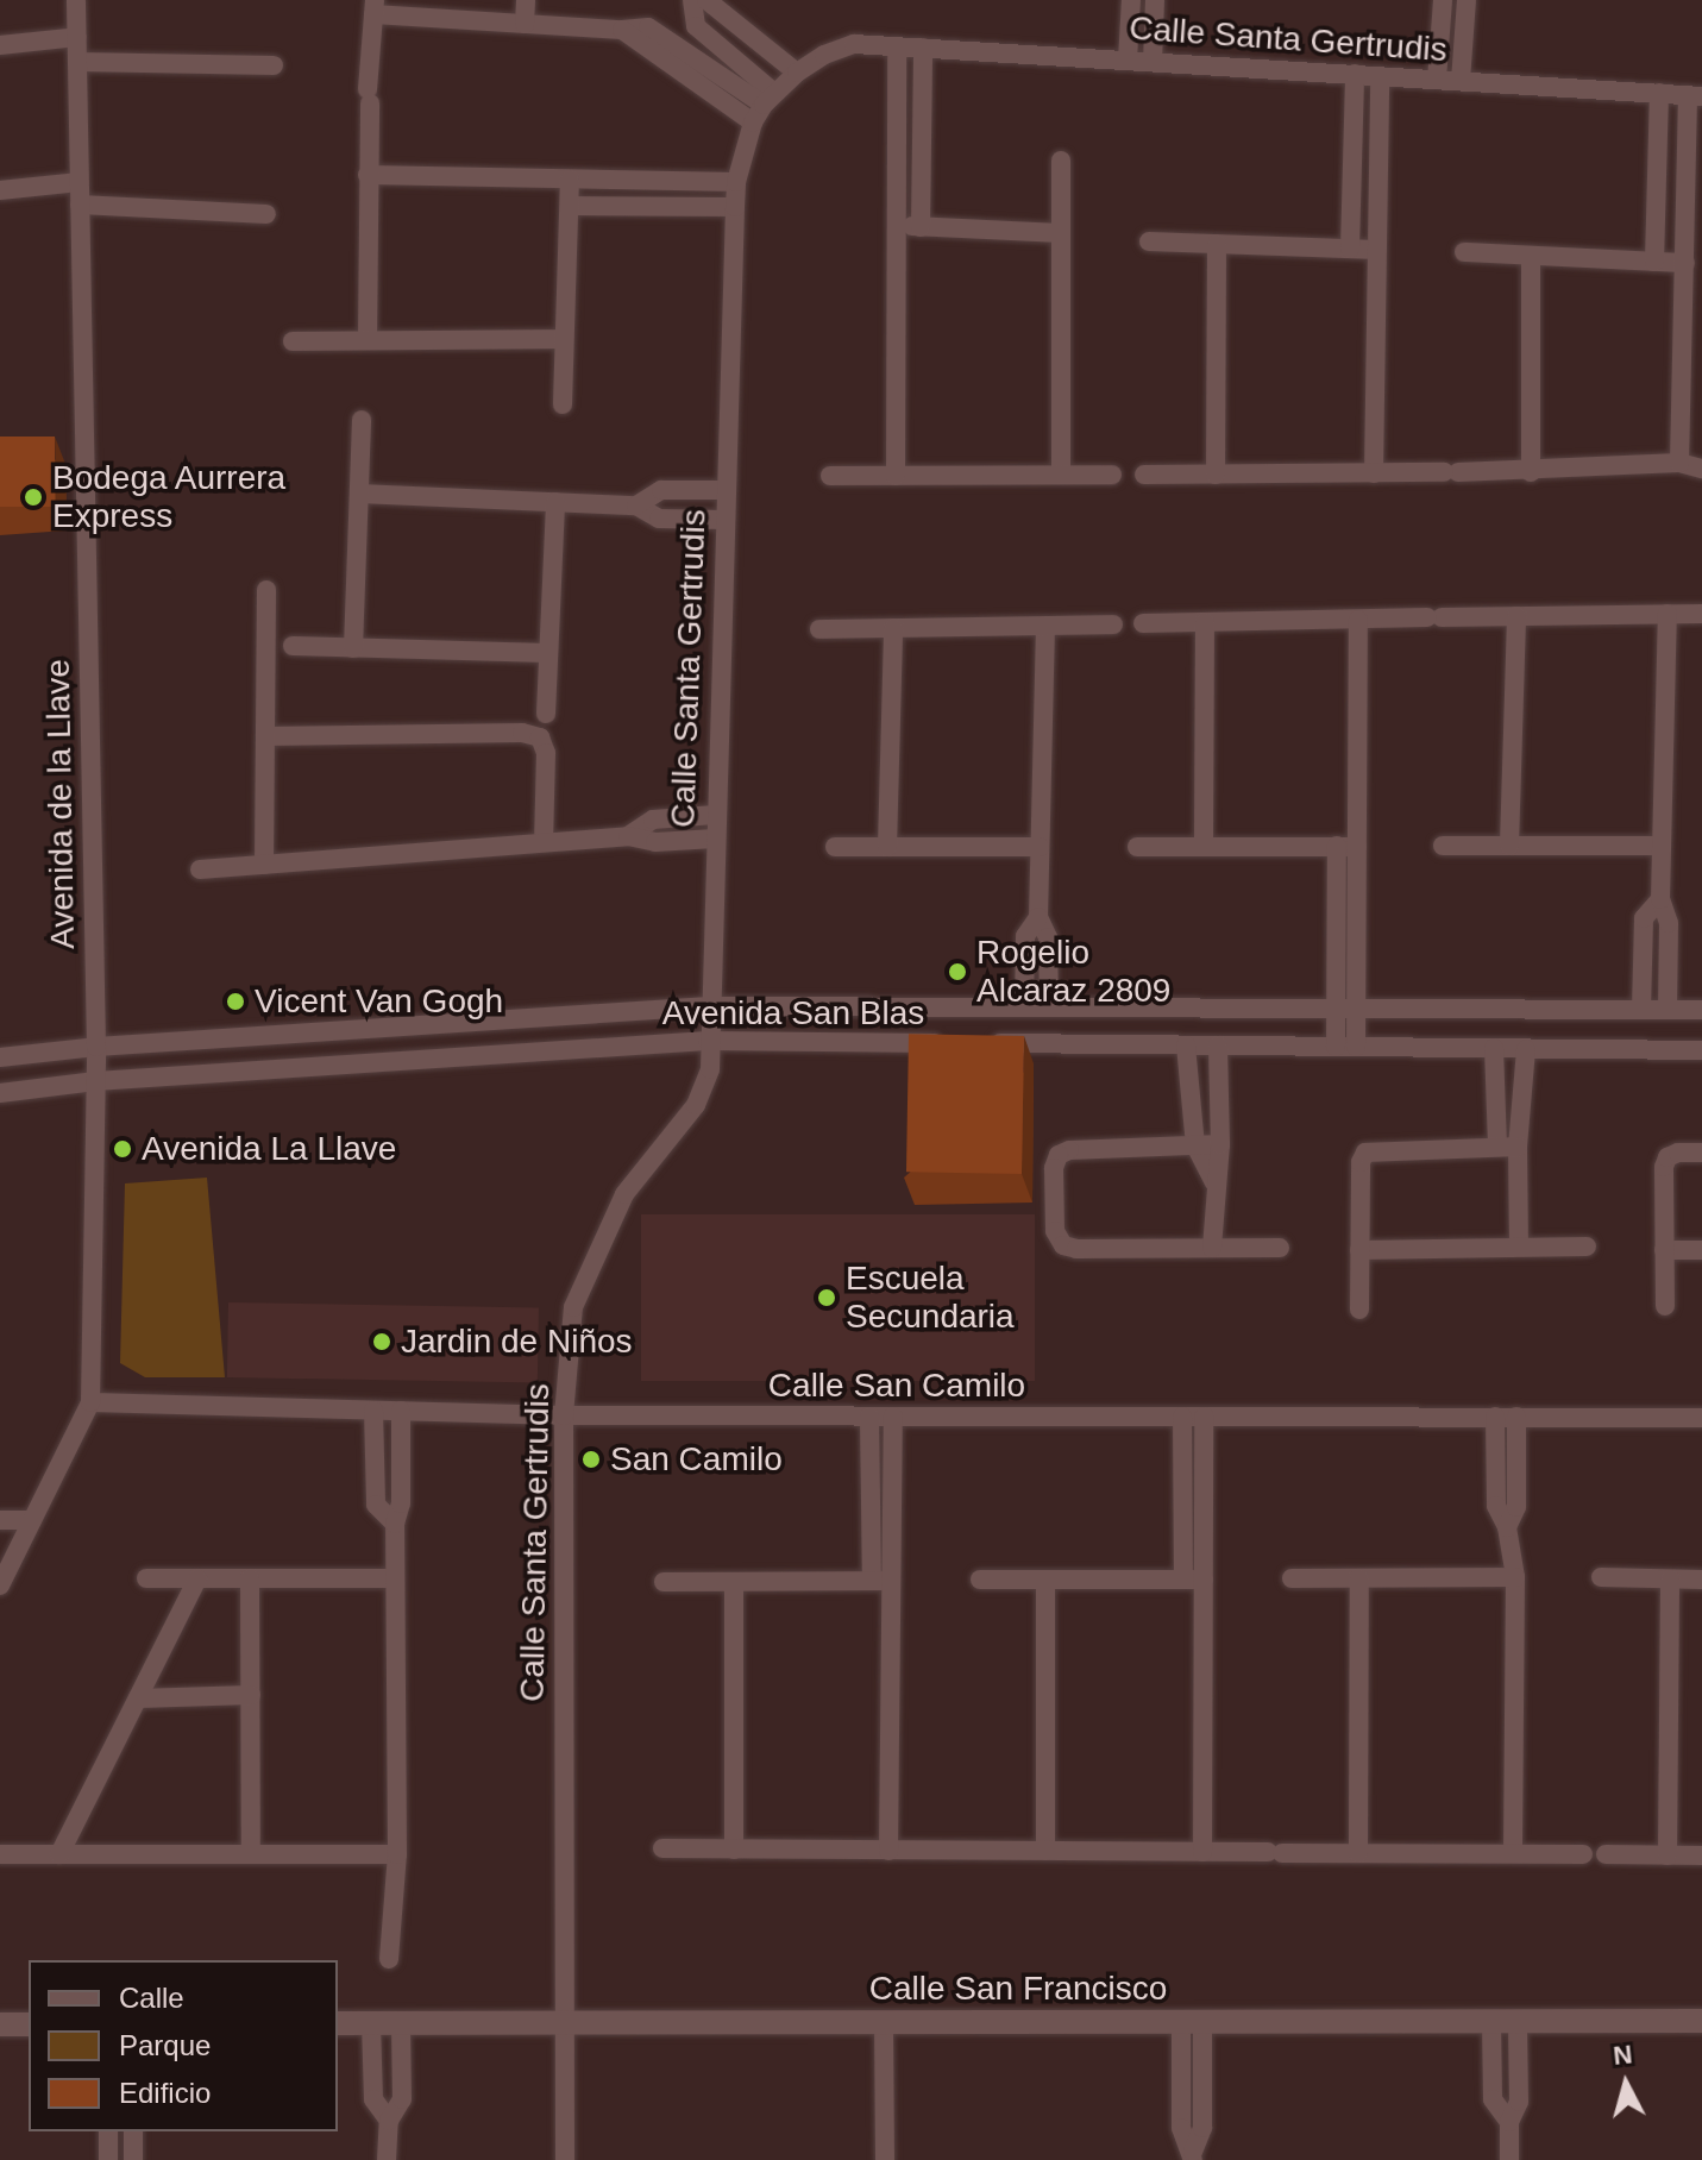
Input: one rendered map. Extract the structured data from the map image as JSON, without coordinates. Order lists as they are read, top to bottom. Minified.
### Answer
{"streets":{"street":["Calle Santa Gertrudis","Avenida de la Llave","Avenida San Blas","Calle San Camilo","Calle San Francisco"]},"crossings":[["Calle Santa Gertrudis","Avenida San Blas"],["Calle Santa Gertrudis","Calle San Camilo"],["Calle Santa Gertrudis","Calle San Francisco"],["Avenida de la Llave","Avenida San Blas"],["Avenida de la Llave","Calle San Camilo"]],"places":["Bodega Aurrera Express","Rogelio Alcaraz 2809","Vicent Van Gogh","Avenida La Llave","Escuela Secundaria","Jardin de Niños","San Camilo"],"legend":["Calle","Parque","Edificio"],"north":"top"}
